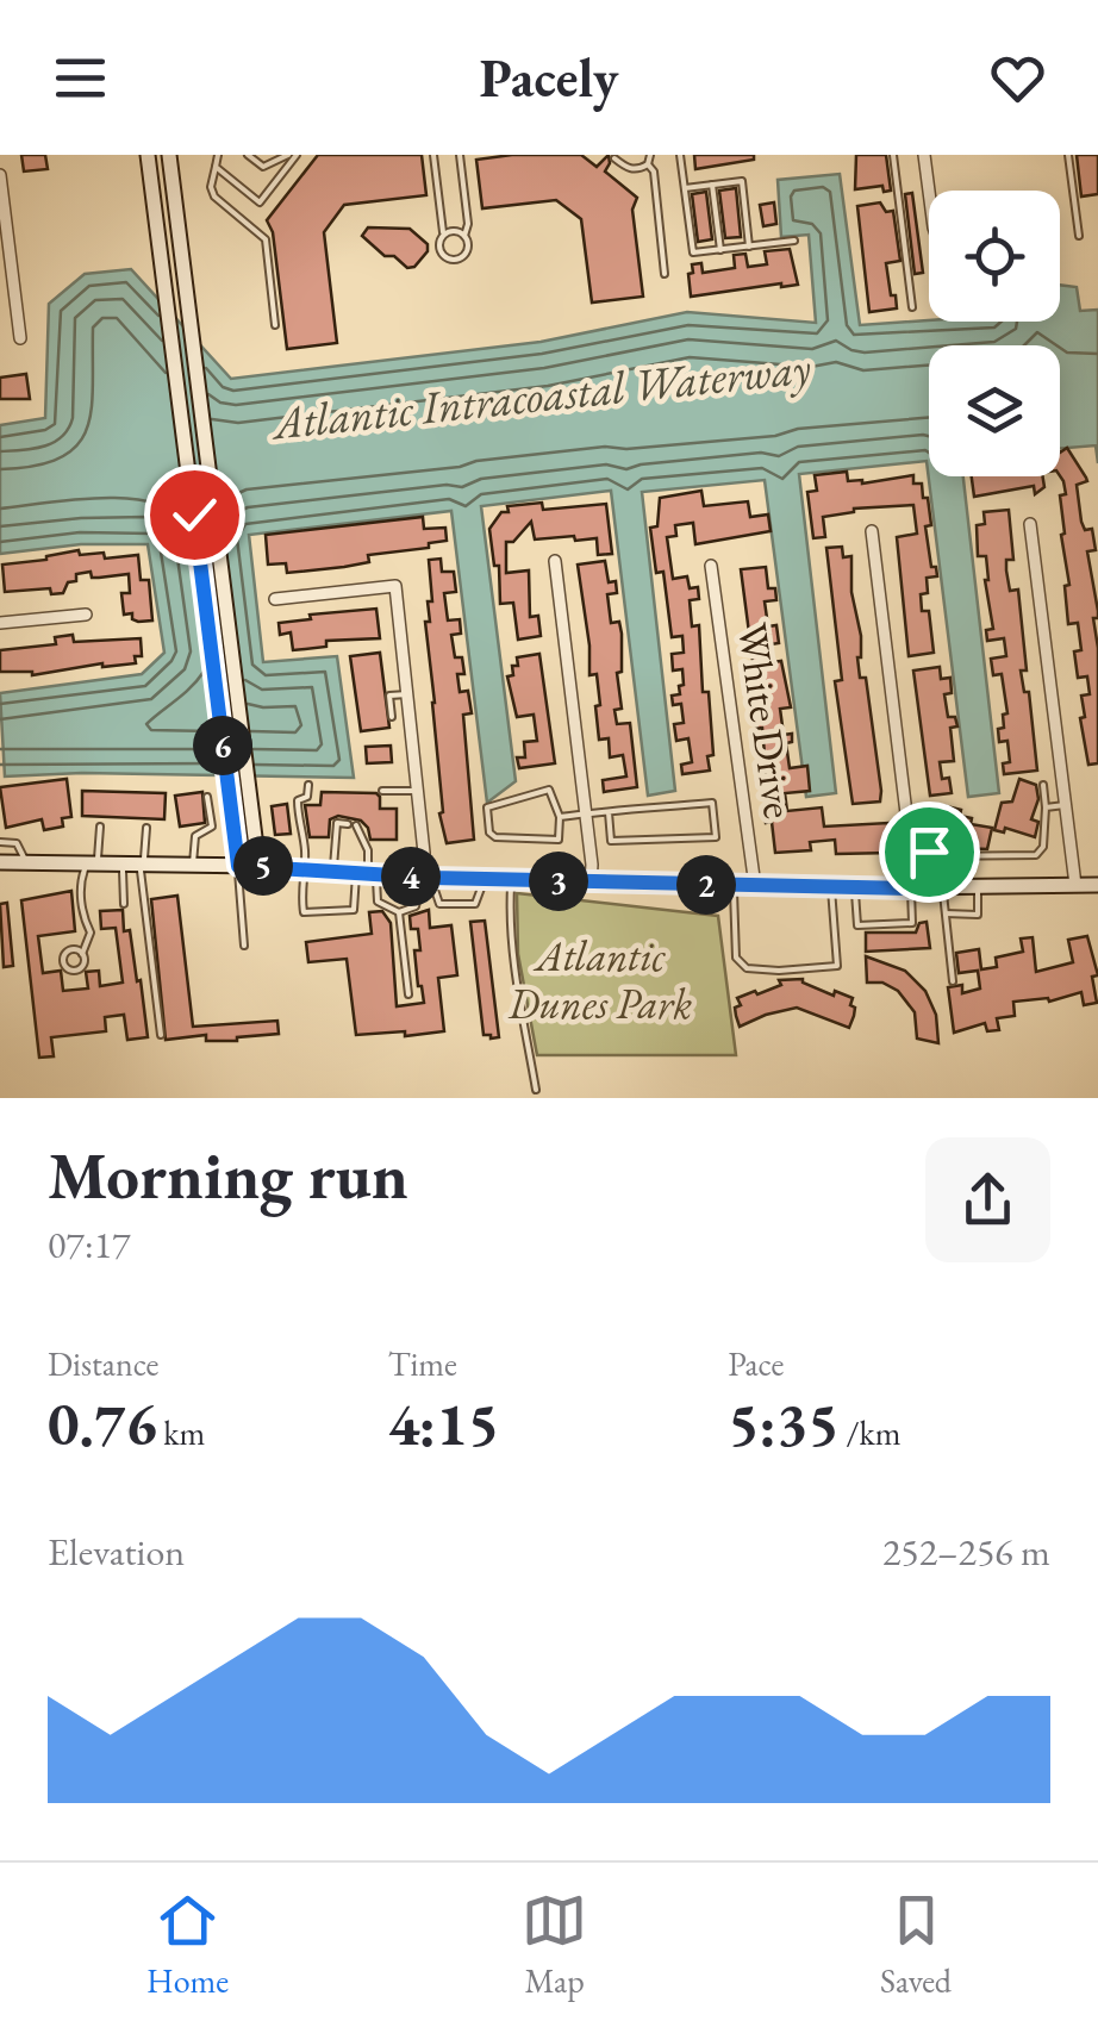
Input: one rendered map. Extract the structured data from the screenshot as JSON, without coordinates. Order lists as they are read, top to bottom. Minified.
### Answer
{"streets":{"street":["White Drive"]},"water":["Atlantic Intracoastal Waterway"],"parks":["Atlantic Dunes Park"],"page":{"header":"Pacely","pins":["6","5","4","3","2"],"heading":["Morning run","07:17"],"stats":[["Distance","0.76 km"],["Time","4:15"],["Pace","5:35 /km"]],"chart":["Elevation","252–256 m"],"tabs":["Home","Map","Saved"]}}
